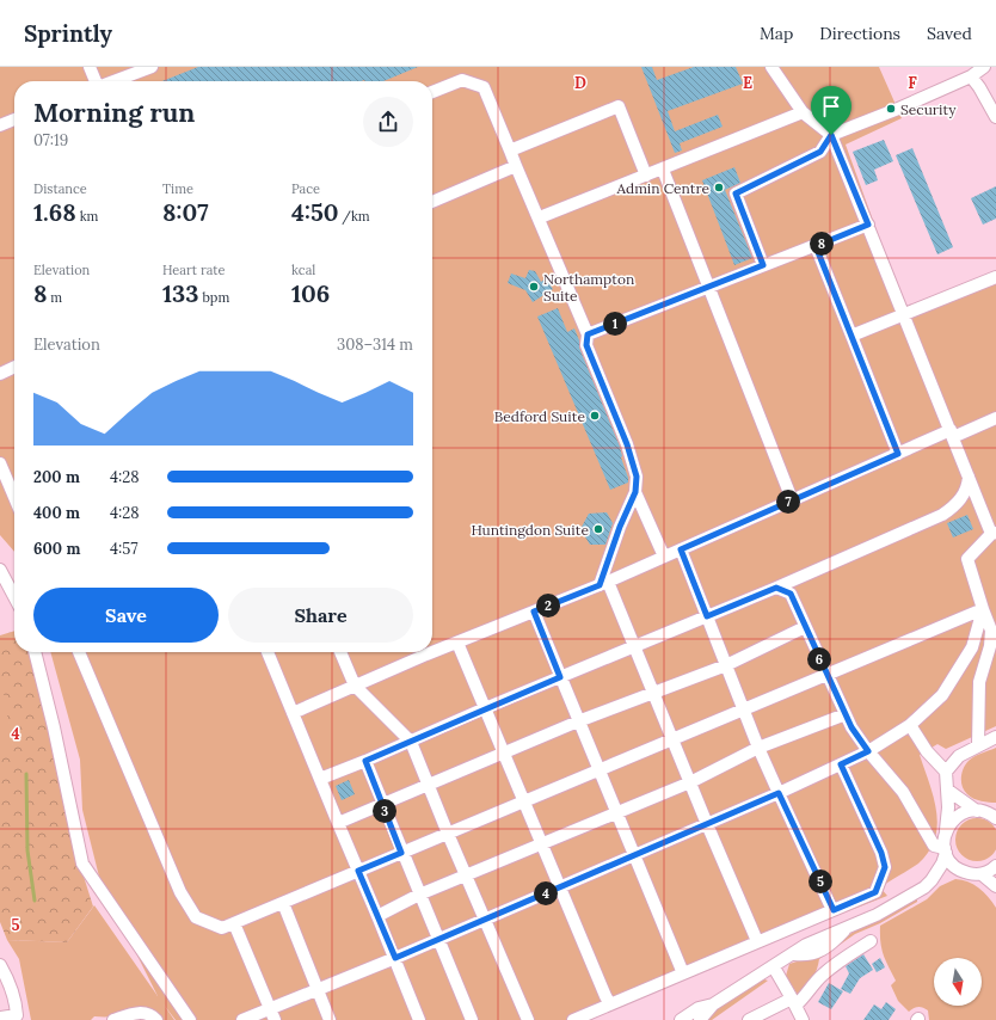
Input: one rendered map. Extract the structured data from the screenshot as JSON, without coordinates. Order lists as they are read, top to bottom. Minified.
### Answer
{"places":["Security","Admin Centre","Northampton Suite","Bedford Suite","Huntingdon Suite"],"north":"bottom","page":{"header":"Sprintly","nav":["Map","Directions","Saved"],"heading":["Morning run","07:19"],"stats":[["Distance","1.68 km"],["Time","8:07"],["Pace","4:50 /km"],["Elevation","8 m"],["Heart rate","133 bpm"],["kcal","106"]],"pins":["8","1","7","2","6","3","5","4"],"chart":["Elevation","308–314 m"],"list":[{"name":"200 m","note":"4:28"},{"name":"400 m","note":"4:28"},{"name":"600 m","note":"4:57"}],"buttons":["Save","Share"]},"grid":{"columns":["D","E","F"],"rows":["4","5"]}}
